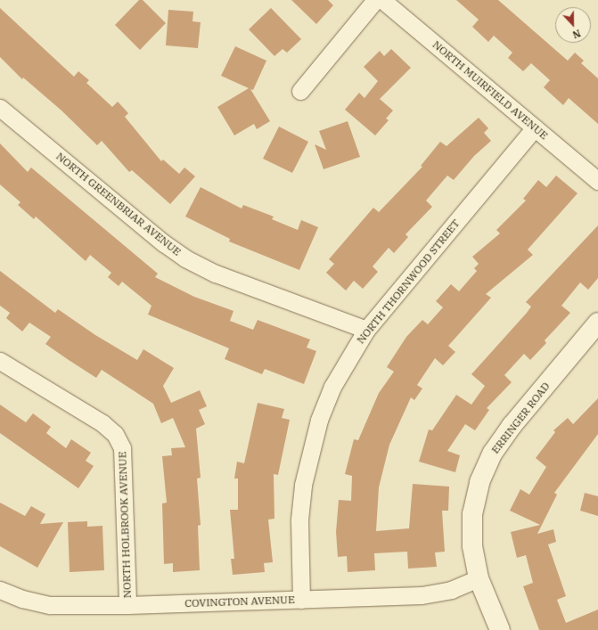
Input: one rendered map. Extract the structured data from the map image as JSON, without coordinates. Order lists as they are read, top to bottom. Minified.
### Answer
{"streets":{"street":["NORTH MUIRFIELD AVENUE","NORTH GREENBRIAR AVENUE","NORTH THORNWOOD STREET","ERRINGER ROAD","NORTH HOLBROOK AVENUE","COVINGTON AVENUE"]},"crossings":[["NORTH MUIRFIELD AVENUE","NORTH THORNWOOD STREET"],["NORTH GREENBRIAR AVENUE","NORTH THORNWOOD STREET"],["NORTH THORNWOOD STREET","COVINGTON AVENUE"],["ERRINGER ROAD","COVINGTON AVENUE"],["NORTH HOLBROOK AVENUE","COVINGTON AVENUE"]],"north":"bottom"}
